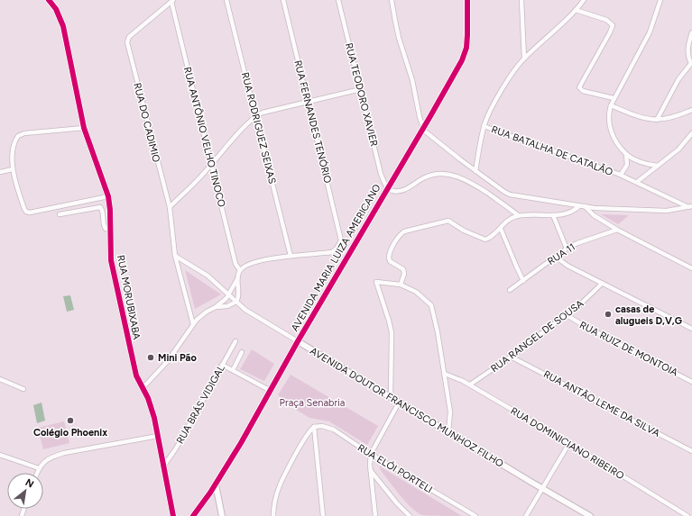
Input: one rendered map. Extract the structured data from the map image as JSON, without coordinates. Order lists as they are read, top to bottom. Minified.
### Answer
{"streets":{"main road":["AVENIDA MARIA LUIZA AMERICANO"],"street":["RUA TEODORO XAVIER","RUA FERNANDES TENÓRIO","RUA DO CADIMIO","RUA RODRIGUEZ SEIXAS","RUA ANTÔNIO VELHO TINOCO","RUA BATALHA DE CATALÃO","RUA 11","RUA MORUBIXABA","RUA RANGEL DE SOUSA","RUA RUIZ DE MONTOIA","RUA ANTÃO LEME DA SILVA","RUA BRÁS VIDIGAL","AVENIDA DOUTOR FRANCISCO MUNHOZ FILHO","RUA DOMINICIANO RIBEIRO","RUA ELÓI PORTELI"]},"crossings":[["RUA TEODORO XAVIER","AVENIDA MARIA LUIZA AMERICANO"],["RUA FERNANDES TENÓRIO","RUA RODRIGUEZ SEIXAS"],["RUA DO CADIMIO","RUA ANTÔNIO VELHO TINOCO"],["RUA DO CADIMIO","AVENIDA DOUTOR FRANCISCO MUNHOZ FILHO"],["AVENIDA MARIA LUIZA AMERICANO","AVENIDA DOUTOR FRANCISCO MUNHOZ FILHO"],["RUA MORUBIXABA","RUA BRÁS VIDIGAL"],["RUA RANGEL DE SOUSA","RUA RUIZ DE MONTOIA"],["RUA RANGEL DE SOUSA","RUA ANTÃO LEME DA SILVA"],["RUA RANGEL DE SOUSA","RUA DOMINICIANO RIBEIRO"]],"parks":["Praça Senabria"],"places":["casas de alugueis D,V,G","Mini Pão","Colégio Phoenix"],"north":"top right"}
